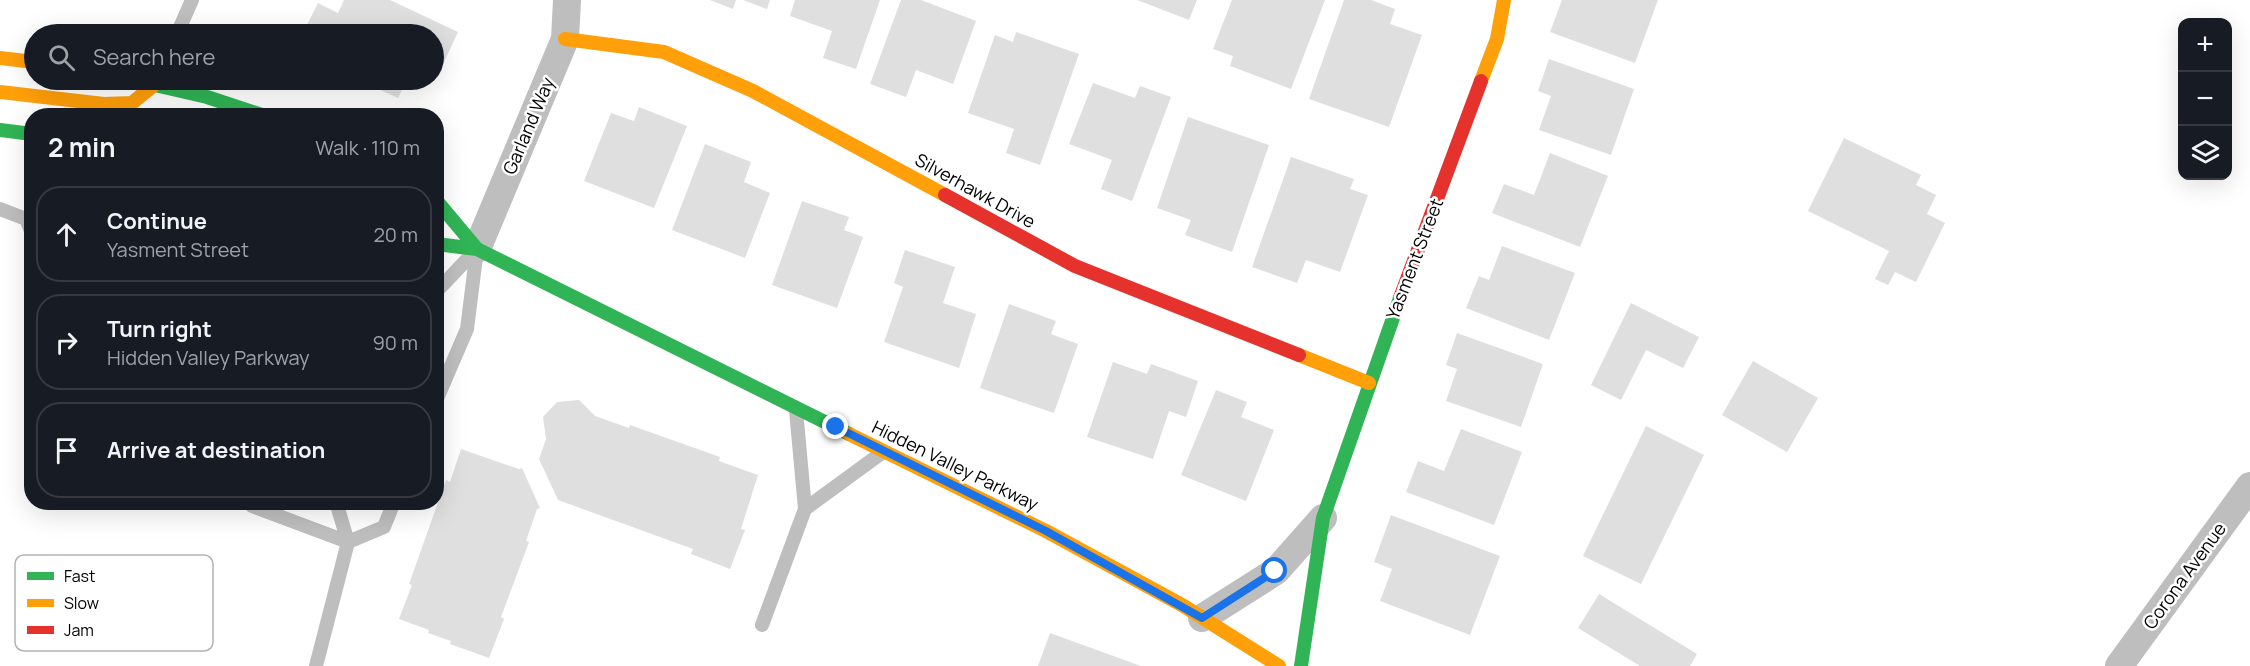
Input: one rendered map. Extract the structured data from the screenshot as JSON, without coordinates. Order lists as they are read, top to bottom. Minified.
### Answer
{"streets":{"street":["Garland Way","Silverhawk Drive","Yasment Street","Hidden Valley Parkway","Corona Avenue"]},"crossings":[["Garland Way","Silverhawk Drive"],["Garland Way","Hidden Valley Parkway"],["Silverhawk Drive","Yasment Street"],["Yasment Street","Hidden Valley Parkway"]],"legend":["Fast","Slow","Jam"],"page":{"map_buttons":["+","−"],"search":"Search here","heading":["2 min","Walk · 110 m"],"list":[["Continue","Yasment Street","20 m"],["Turn right","Hidden Valley Parkway","90 m"],"Arrive at destination"]}}
